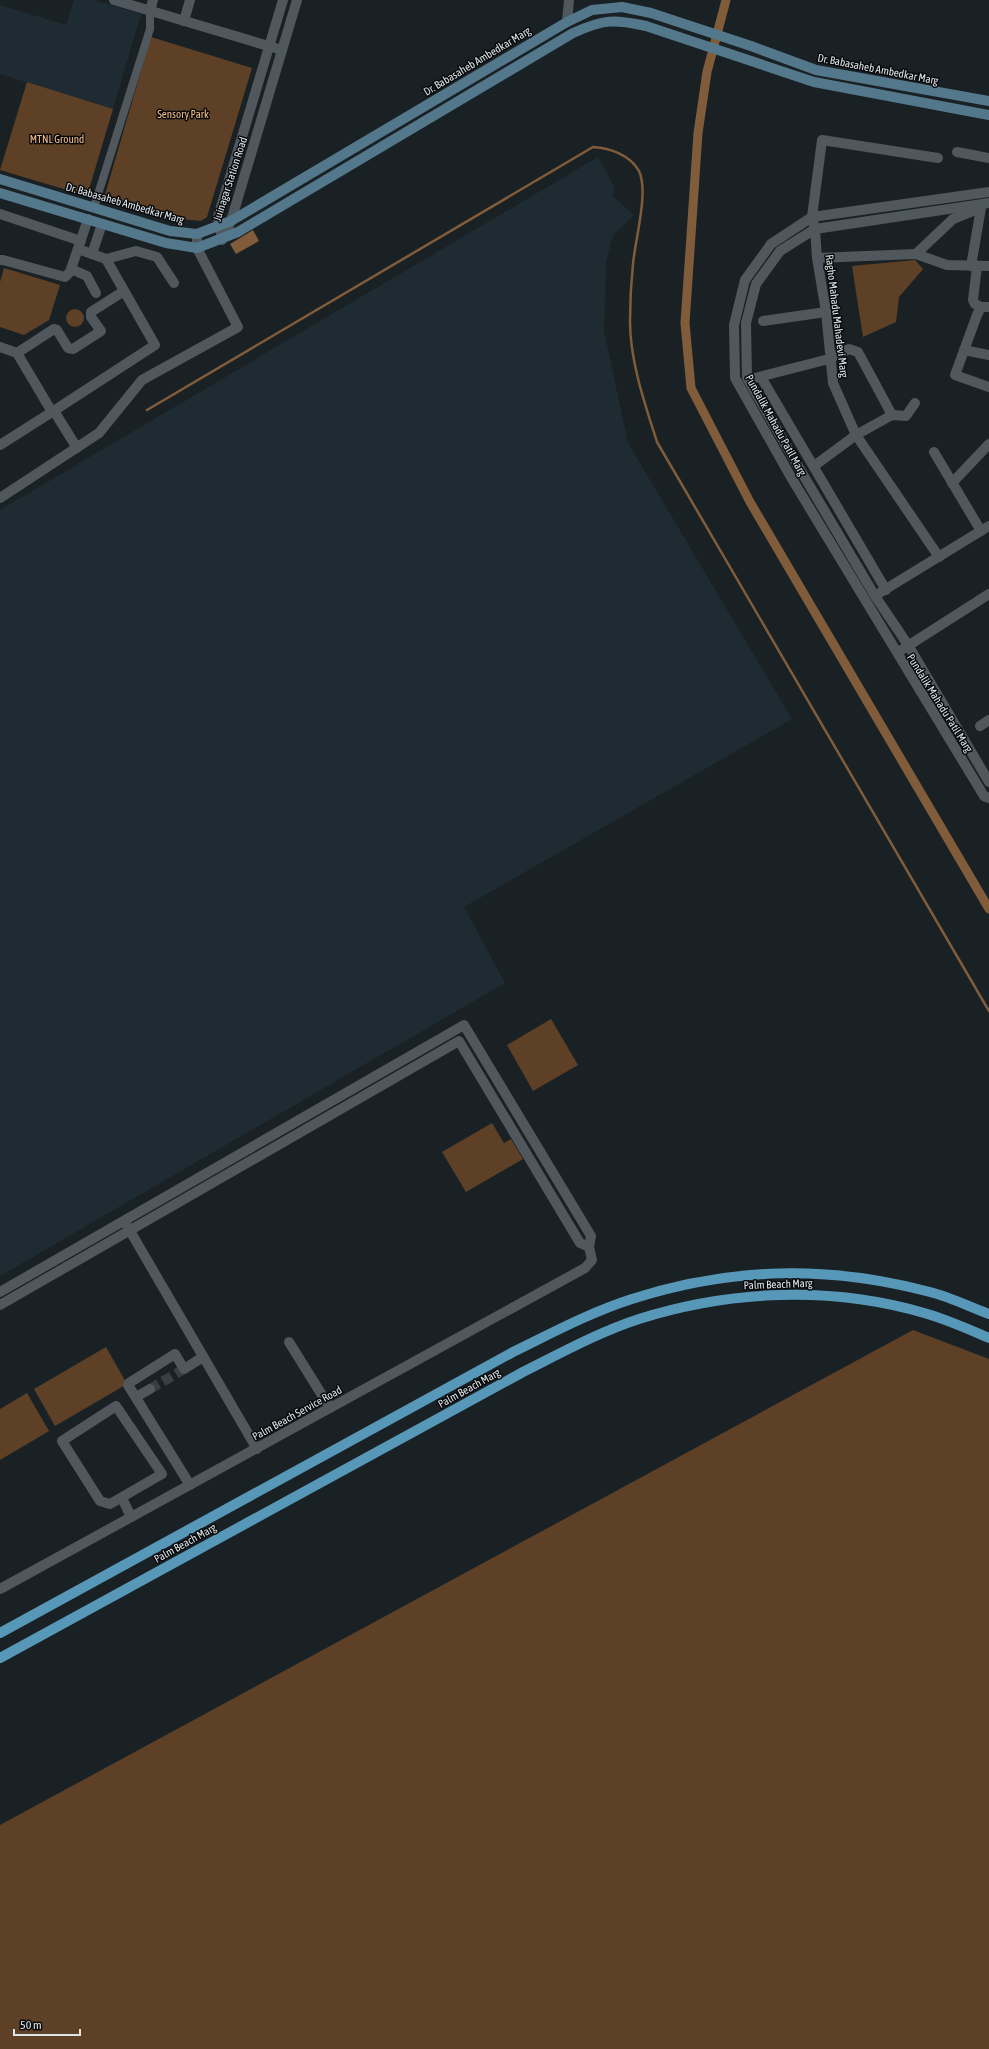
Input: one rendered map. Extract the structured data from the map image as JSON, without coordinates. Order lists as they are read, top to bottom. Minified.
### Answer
{"streets":{"main road":["Dr. Babasaheb Ambedkar Marg","Palm Beach Marg"],"street":["Juinagar Station Road","Ragho Mahadu Mahadevi Marg","Pundalik Mahadu Patil Marg","Palm Beach Service Road"]},"crossings":[["Dr. Babasaheb Ambedkar Marg","Juinagar Station Road"],["Ragho Mahadu Mahadevi Marg","Pundalik Mahadu Patil Marg"]],"parks":["Sensory Park","MTNL Ground"],"scale_bar":"50 m"}
